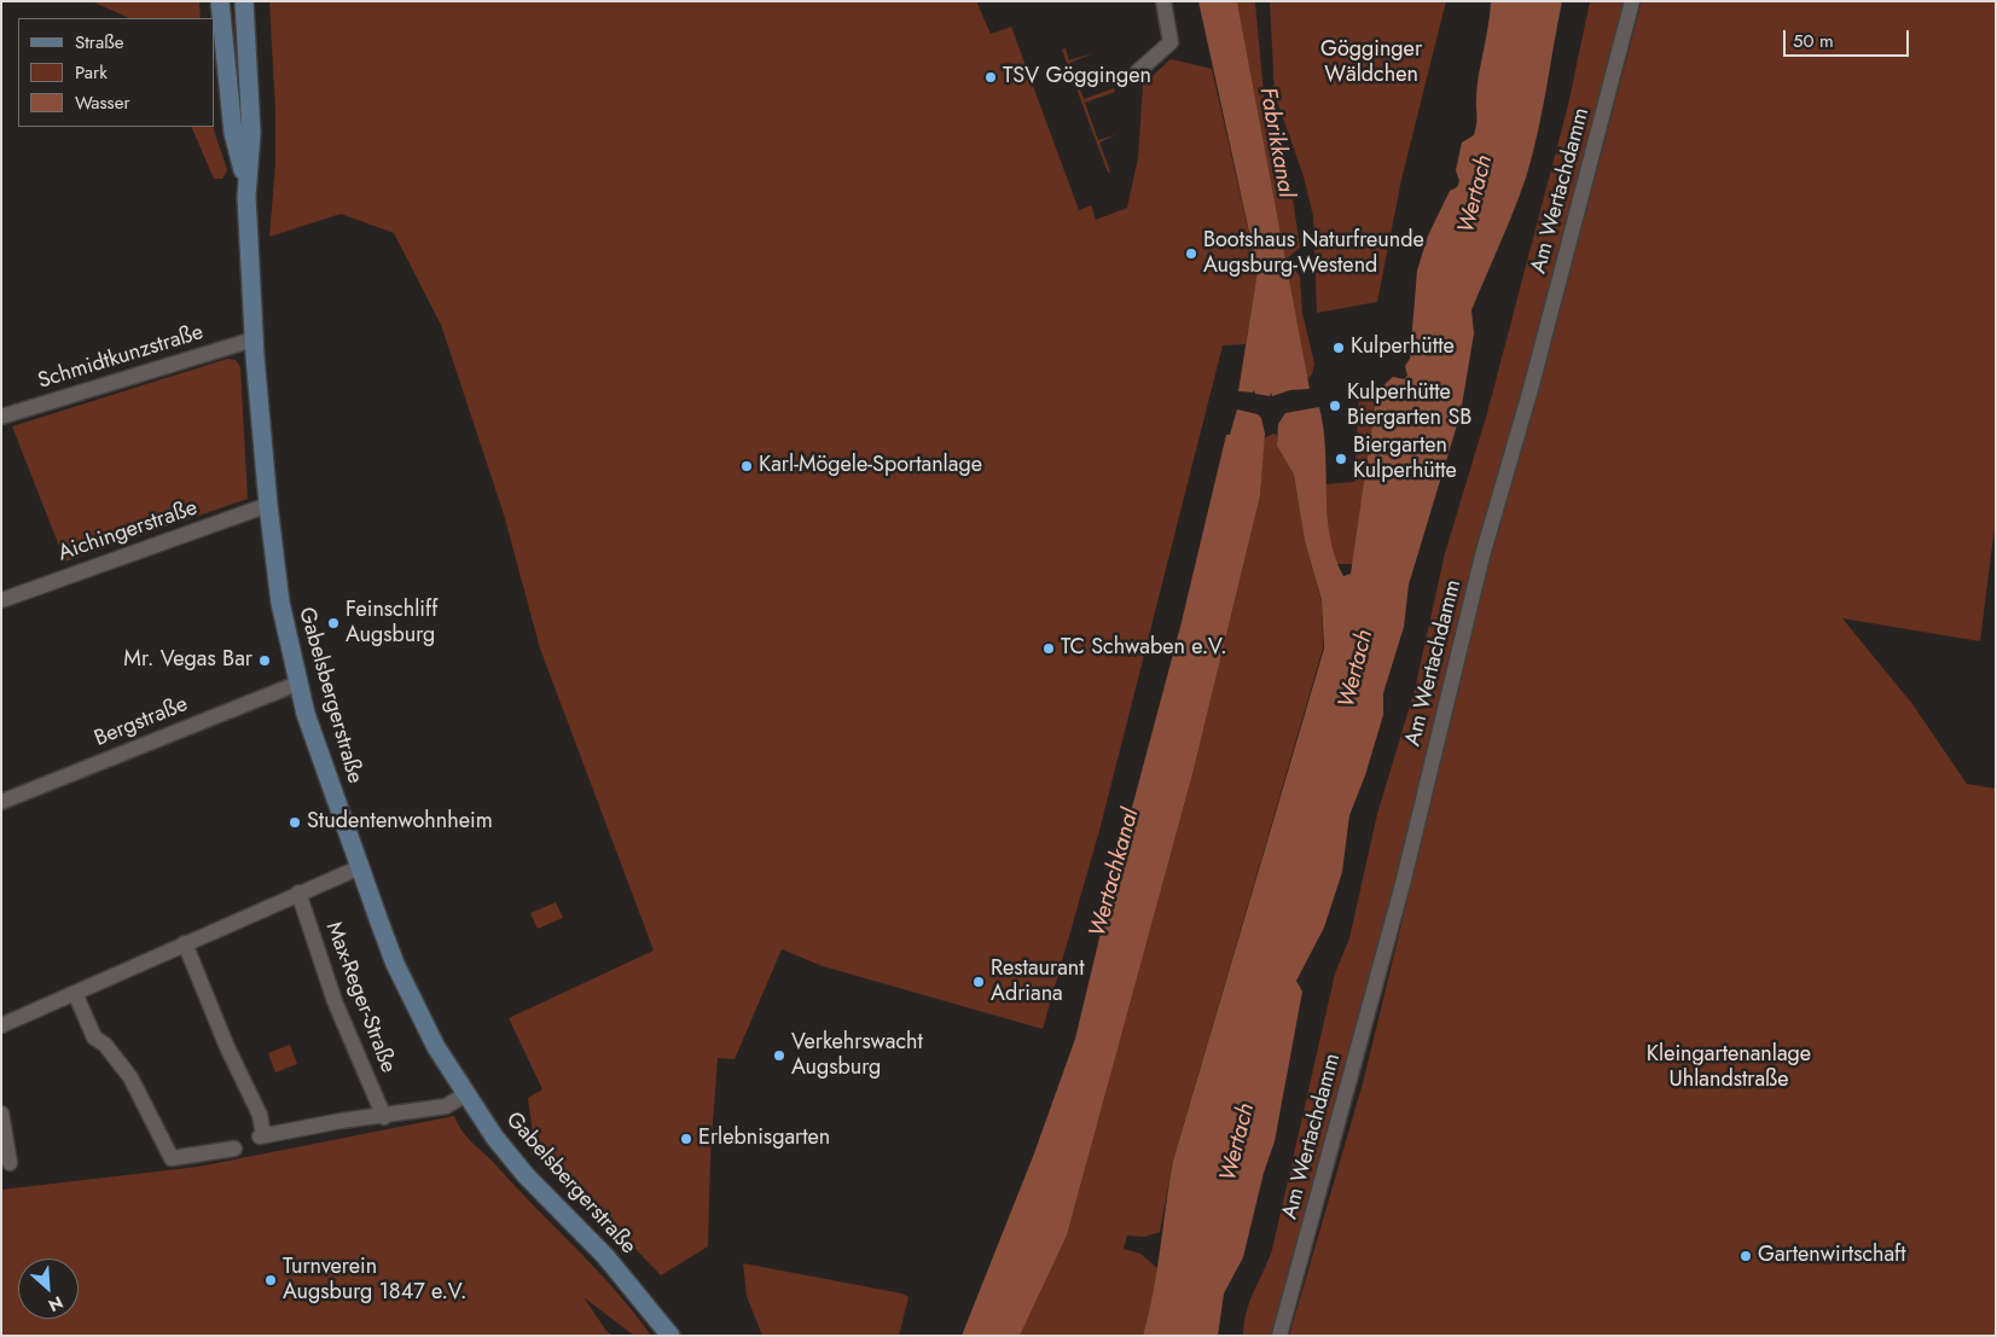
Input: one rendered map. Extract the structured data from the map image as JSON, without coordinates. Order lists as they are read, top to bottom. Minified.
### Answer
{"streets":{"street":["Am Wertachdamm","Schmidtkunzstraße","Aichingerstraße","Gabelsbergerstraße","Bergstraße","Max-Reger-Straße"]},"crossings":[["Schmidtkunzstraße","Gabelsbergerstraße"],["Aichingerstraße","Gabelsbergerstraße"],["Gabelsbergerstraße","Bergstraße"]],"water":["Fabrikkanal","Wertach","Wertachkanal"],"parks":["Gögginger Wäldchen","Kleingartenanlage Uhlandstraße"],"places":["TSV Göggingen","Bootshaus Naturfreunde Augsburg-Westend","Kulperhütte","Kulperhütte Biergarten SB","Biergarten Kulperhütte","Karl-Mögele-Sportanlage","Feinschliff Augsburg","TC Schwaben e.V.","Mr. Vegas Bar","Studentenwohnheim","Restaurant Adriana","Verkehrswacht Augsburg","Erlebnisgarten","Gartenwirtschaft","Turnverein Augsburg 1847 e.V."],"legend":["Straße","Park","Wasser"],"scale_bar":"50 m","north":"bottom right"}
